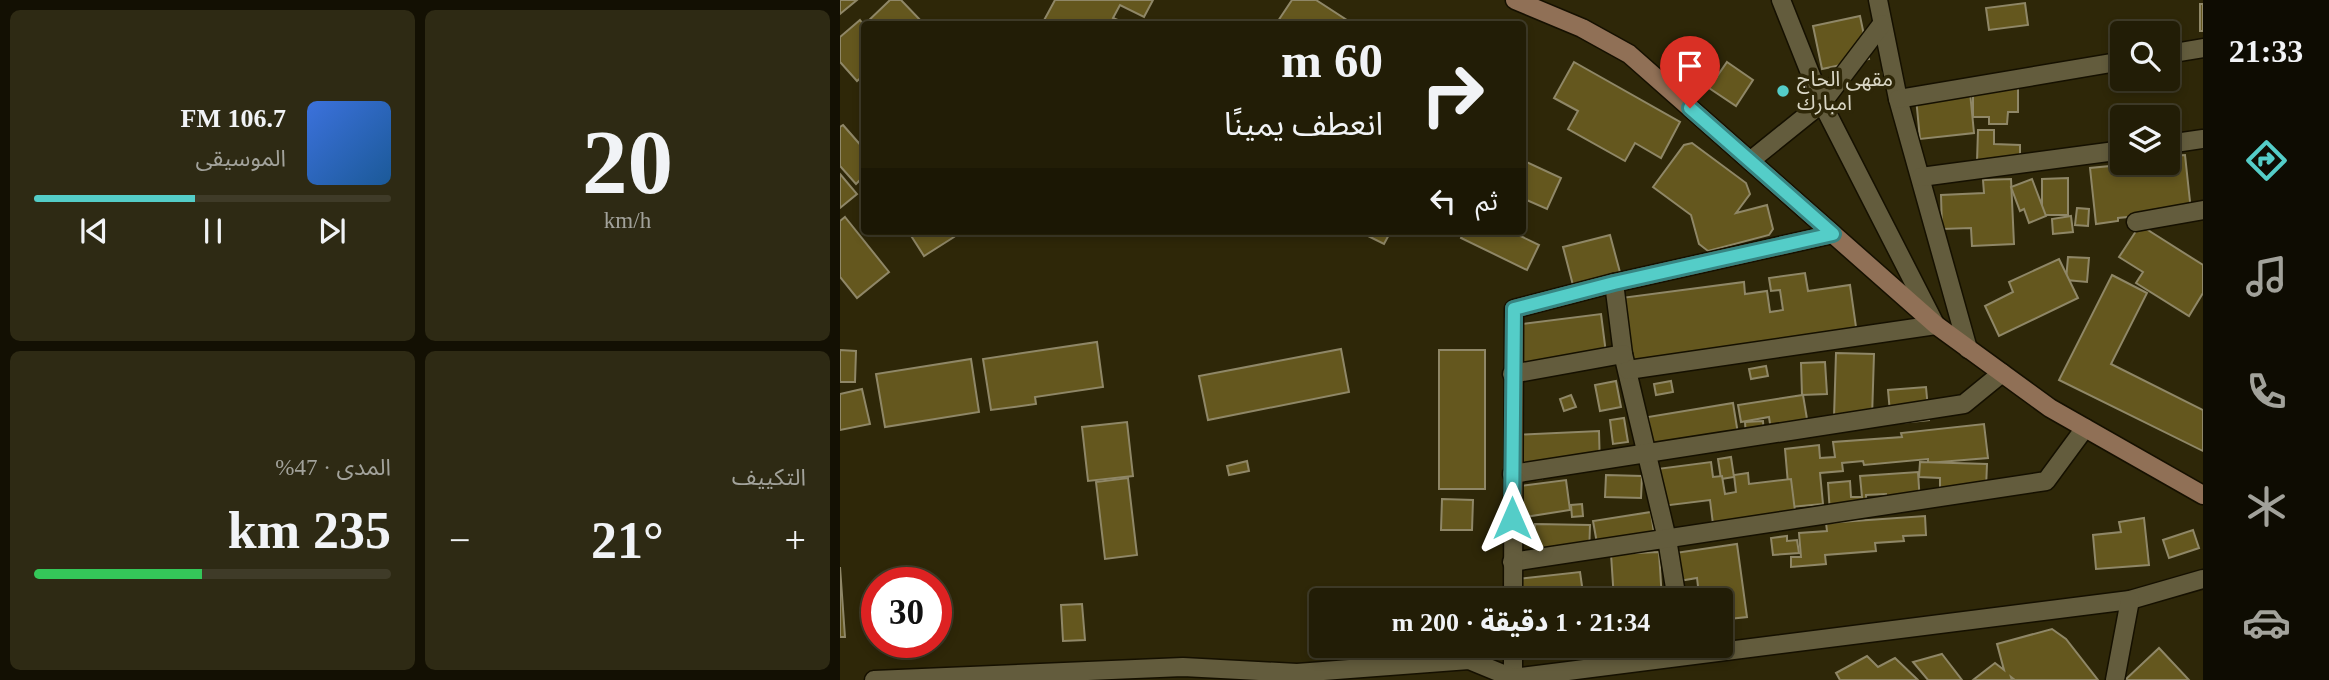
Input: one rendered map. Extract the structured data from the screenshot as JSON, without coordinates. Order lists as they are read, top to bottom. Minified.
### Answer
{"places":["مقهى الحاج امبارك"],"page":{"tabs":"21:33","tile":[["20","km/h"],"التكييف",["المدى · 47%","235 km"]],"turn":["60 m","انعطف يمينًا"],"song":["106.7 FM","الموسيقى"],"then":"ثم","heat":["−","21°","+"],"limit":"30","trip":"21:34 · 1 دقيقة · 200 m"}}
